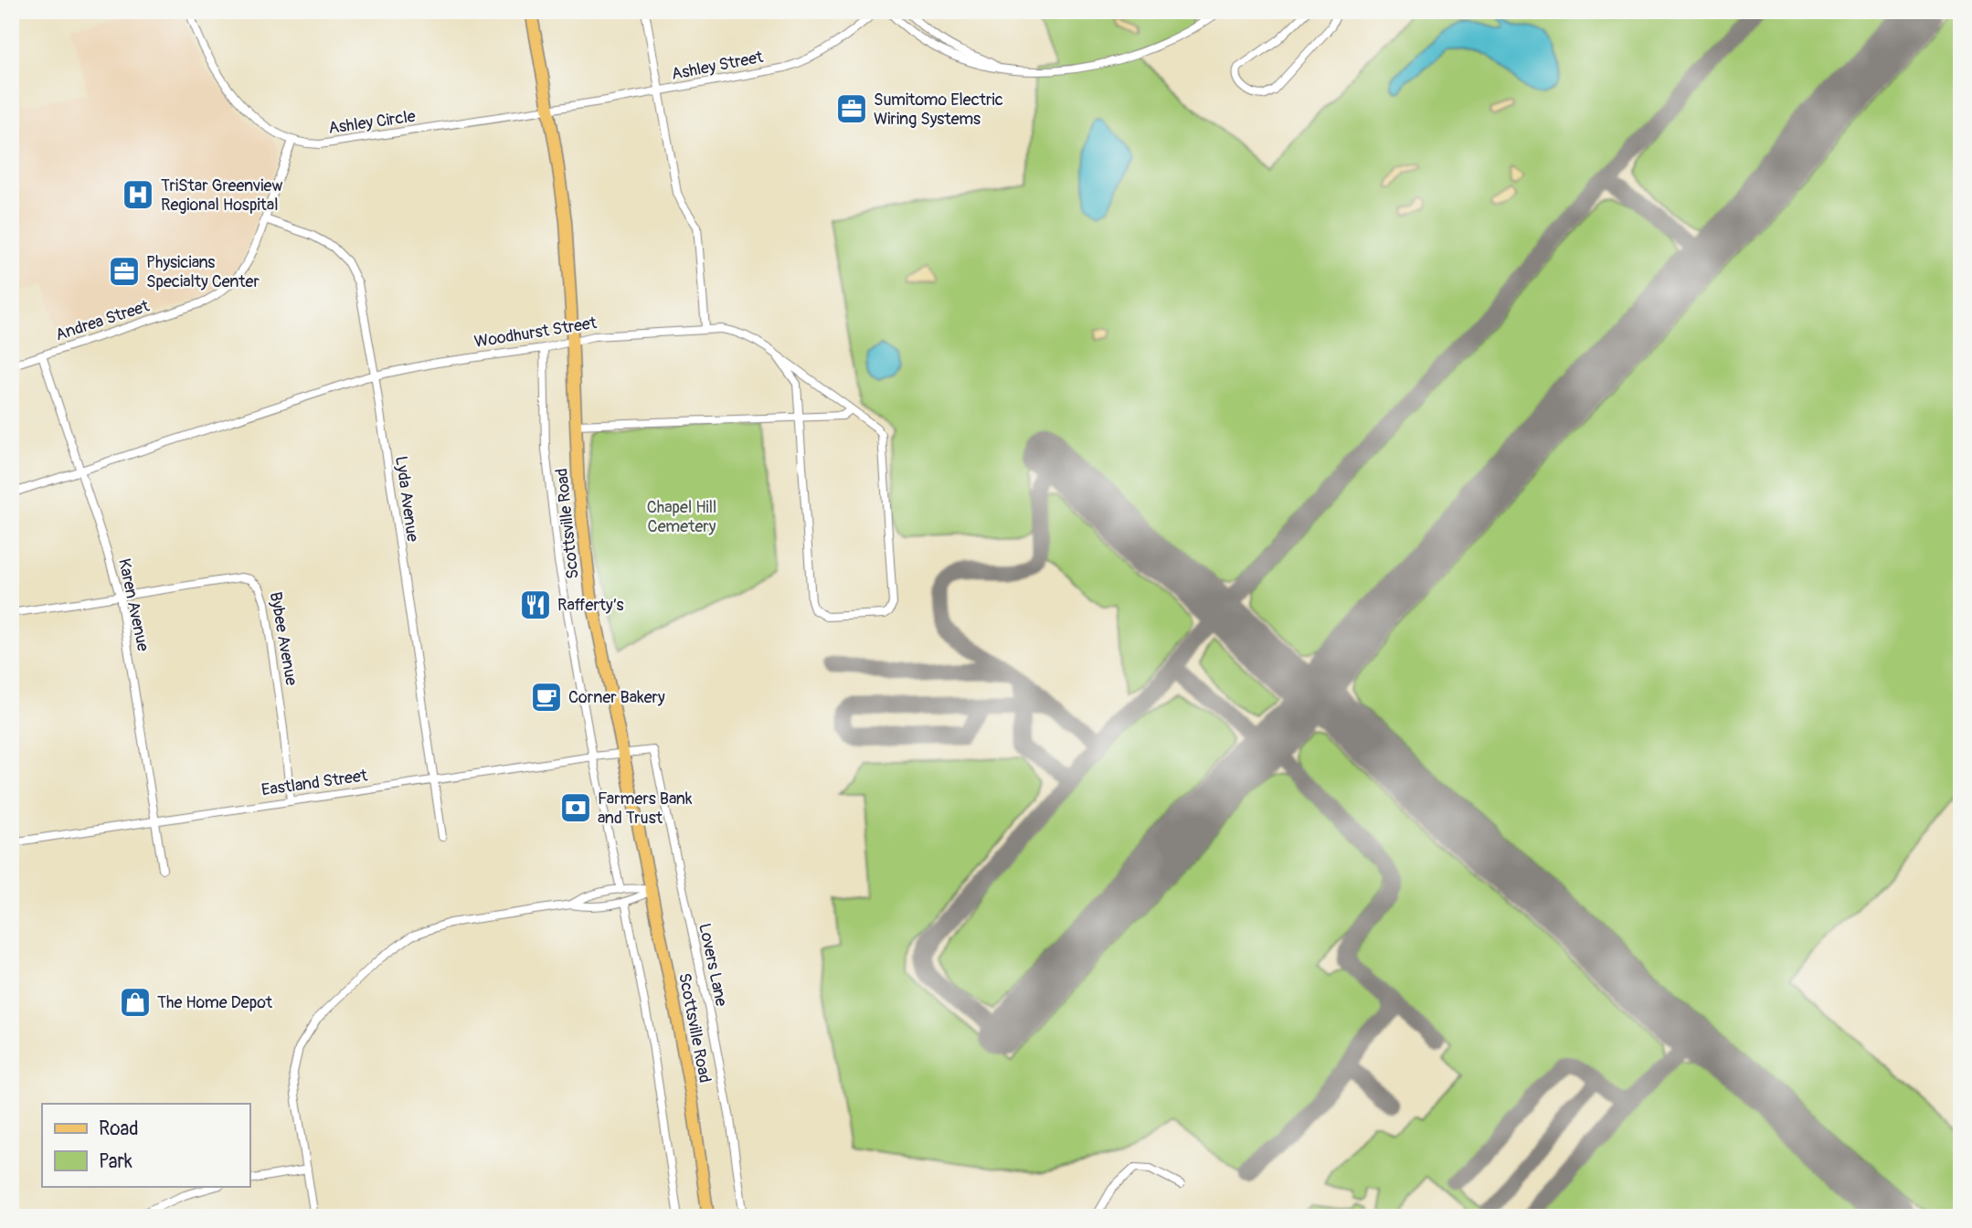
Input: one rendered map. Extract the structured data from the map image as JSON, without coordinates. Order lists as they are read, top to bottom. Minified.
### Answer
{"streets":{"main road":["Scottsville Road"],"street":["Ashley Street","Ashley Circle","Andrea Street","Woodhurst Street","Lyda Avenue","Karen Avenue","Bybee Avenue","Eastland Street","Lovers Lane"]},"crossings":[["Ashley Street","Ashley Circle"],["Ashley Street","Scottsville Road"],["Ashley Circle","Andrea Street"],["Ashley Circle","Scottsville Road"],["Andrea Street","Lyda Avenue"],["Andrea Street","Karen Avenue"],["Woodhurst Street","Lyda Avenue"],["Woodhurst Street","Scottsville Road"],["Woodhurst Street","Karen Avenue"],["Lyda Avenue","Eastland Street"],["Scottsville Road","Eastland Street"],["Scottsville Road","Lovers Lane"],["Karen Avenue","Bybee Avenue"],["Karen Avenue","Eastland Street"],["Bybee Avenue","Eastland Street"],["Eastland Street","Lovers Lane"]],"parks":["Chapel Hill Cemetery"],"places":{"office":["Sumitomo Electric Wiring Systems","Physicians Specialty Center"],"hospital":["TriStar Greenview Regional Hospital"],"restaurant":["Rafferty’s"],"cafe":["Corner Bakery"],"bank":["Farmers Bank and Trust"],"shop":["The Home Depot"]},"legend":["Road","Park"]}
